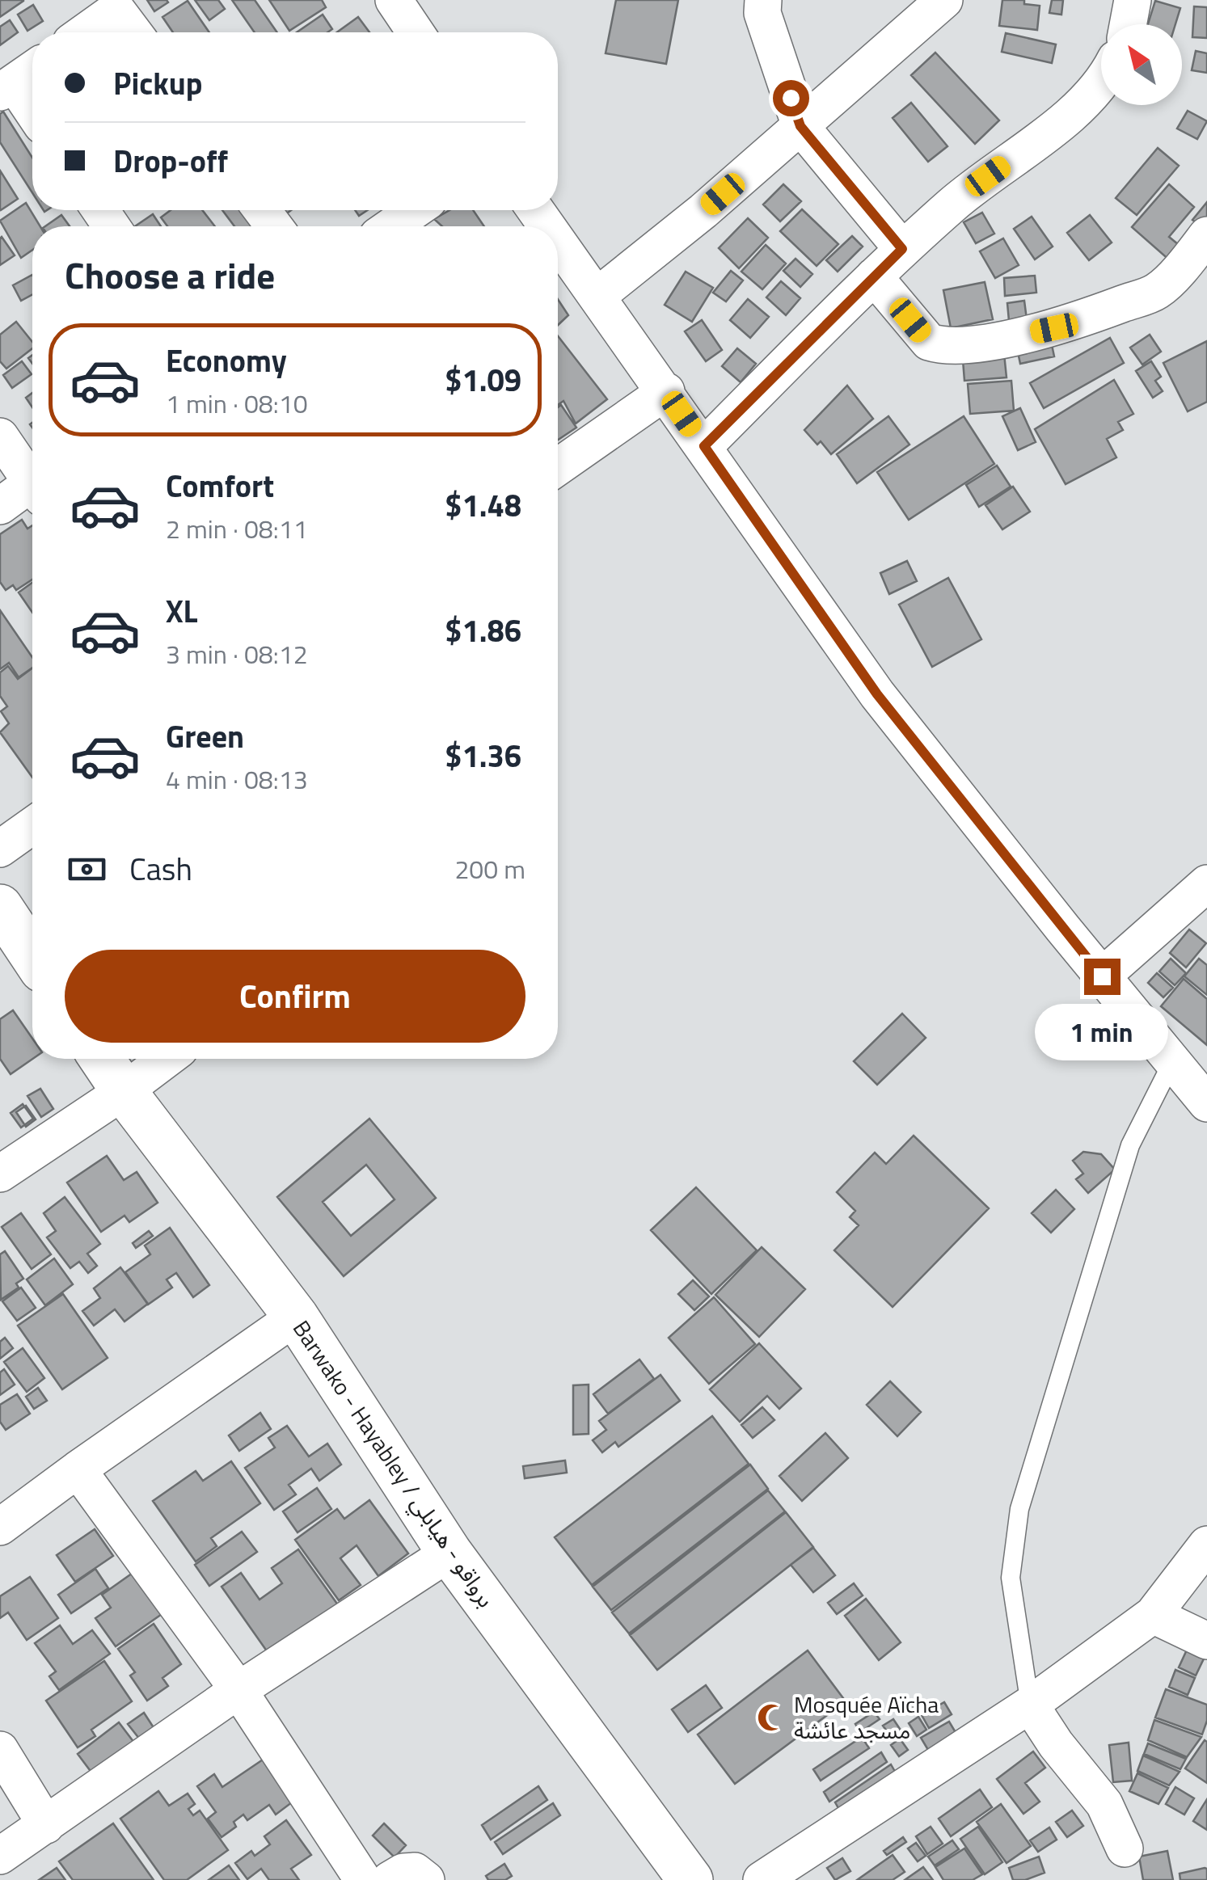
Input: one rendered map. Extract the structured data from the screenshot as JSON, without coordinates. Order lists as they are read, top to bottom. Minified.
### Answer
{"streets":{"main road":["Barwako - Hayabley / برواقو - هيابلي"]},"places":{"mosque":["Mosquée Aïcha مسجد عائشة"]},"north":"top left","page":{"banner":["Pickup","Drop-off"],"heading":"Choose a ride","list":[{"name":"Economy","note":"1 min · 08:10","value":"$1.09"},{"name":"Comfort","note":"2 min · 08:11","value":"$1.48"},{"name":"XL","note":"3 min · 08:12","value":"$1.86"},{"name":"Green","note":"4 min · 08:13","value":"$1.36"}],"pay":["Cash","200 m"],"buttons":"Confirm","bubble":"1 min"}}
